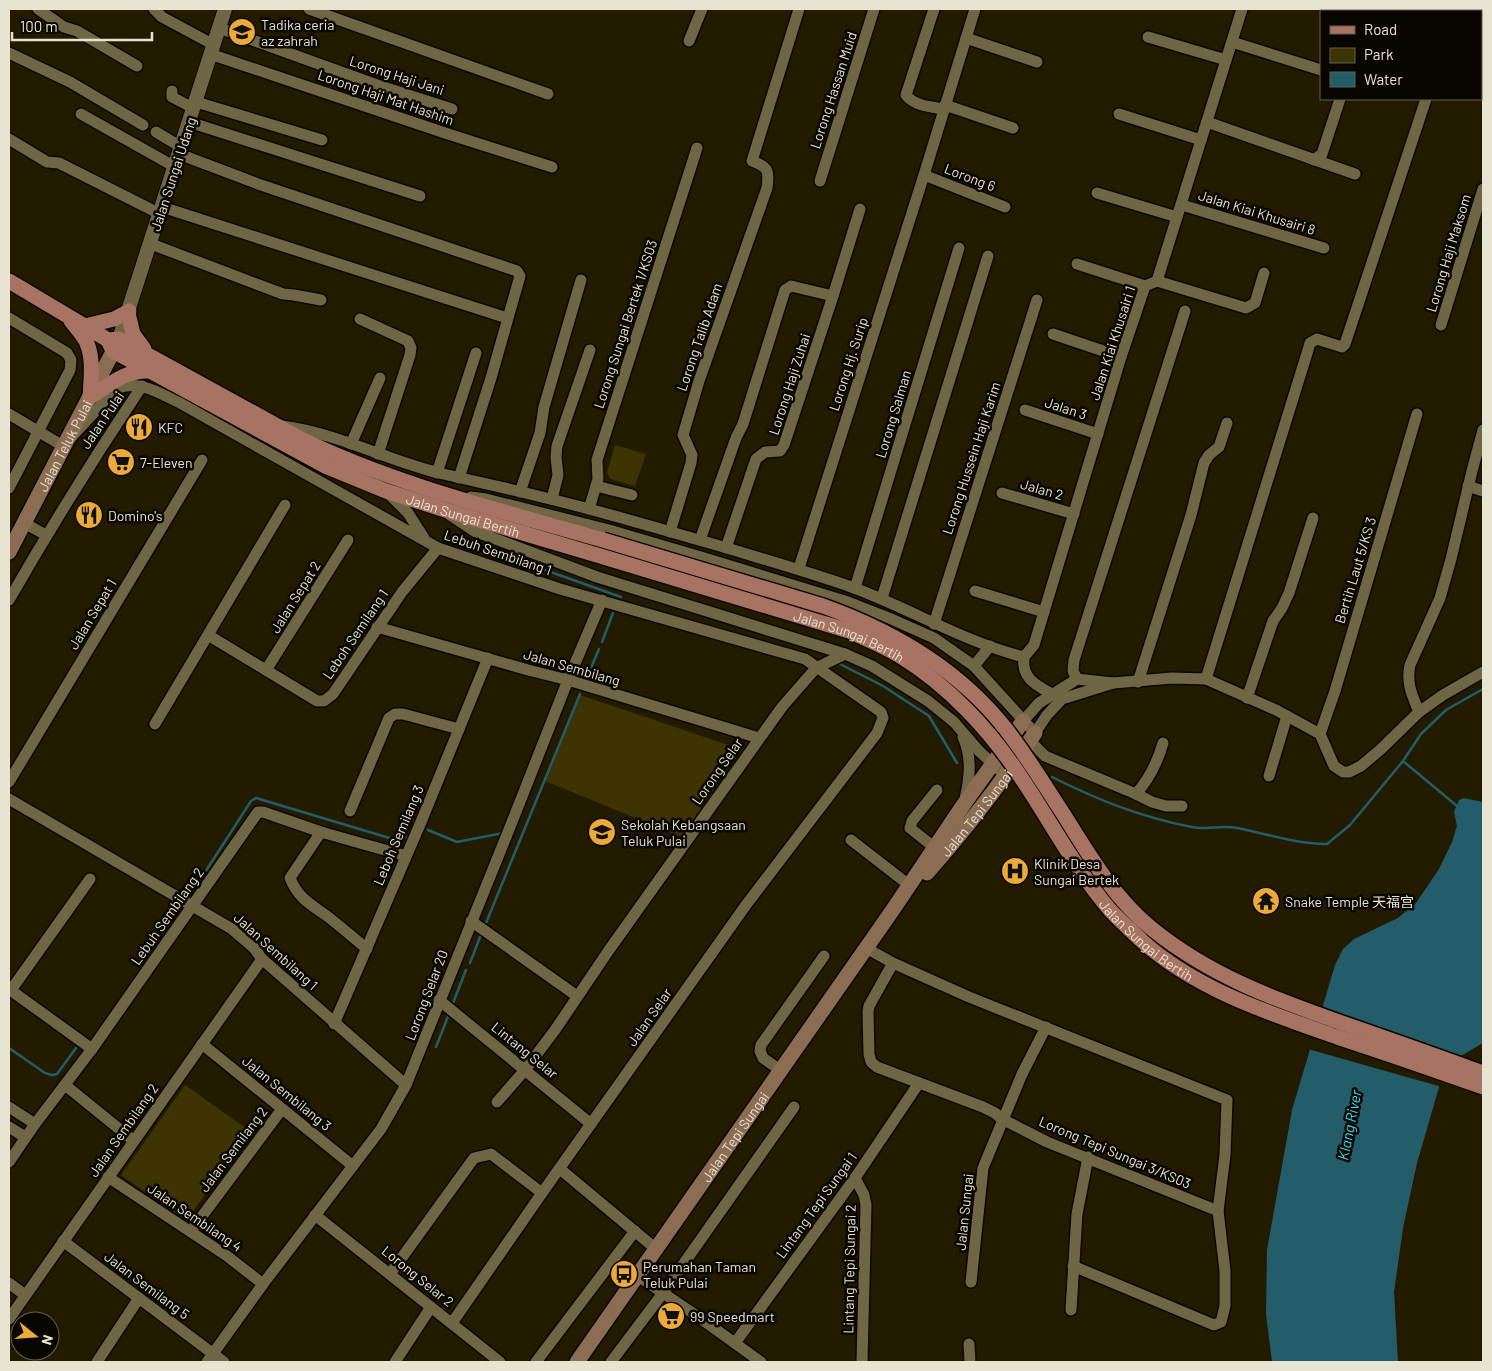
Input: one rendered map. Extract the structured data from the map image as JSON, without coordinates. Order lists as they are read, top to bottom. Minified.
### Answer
{"streets":{"main road":["Jalan Teluk Pulai","Jalan Sungai Bertih","Jalan Tepi Sungai"],"street":["Lorong Haji Jani","Lorong Hassan Muid","Lorong Haji Mat Hashim","Jalan Sungai Udang","Lorong 6","Jalan Kiai Khusairi 8","Lorong Haji Maksom","Lorong Sungai Bertek 1/KS03","Lorong Talib Adam","Jalan Kiai Khusairi 1","Lorong Hj. Surip","Lorong Haji Zuhai","Jalan 3","Lorong Salman","Jalan Pulai","Lorong Hussein Haji Karim","Jalan 2","Lebuh Sembilang 1","Bertih Laut 5/KS 3","Jalan Sepat 2","Jalan Sepat 1","Leboh Semilang 1","Jalan Sembilang","Lorong Selar","Leboh Semilang 3","Lebuh Sembilang 2","Jalan Sembilang 1","Lorong Selar 20","Jalan Selar","Lintang Selar","Jalan Sembilang 3","Jalan Sembilang 2","Jalan Semilang 2","Lorong Tepi Sungai 3/KS03","Lintang Tepi Sungai 1","Jalan Sungai","Jalan Sembilang 4","Lintang Tepi Sungai 2","Lorong Selar 2","Jalan Semilang 5"]},"crossings":[["Lorong Haji Jani","Jalan Sungai Udang"],["Lorong Haji Mat Hashim","Jalan Sungai Udang"],["Jalan Sungai Udang","Jalan Teluk Pulai"],["Jalan Sungai Udang","Jalan Sungai Bertih"],["Lorong 6","Lorong Hj. Surip"],["Jalan Kiai Khusairi 8","Jalan Kiai Khusairi 1"],["Jalan Kiai Khusairi 1","Jalan 3"],["Jalan Kiai Khusairi 1","Jalan 2"],["Jalan Pulai","Lebuh Sembilang 1"],["Jalan Teluk Pulai","Jalan Sungai Bertih"],["Jalan Teluk Pulai","Lebuh Sembilang 1"],["Lebuh Sembilang 1","Leboh Semilang 1"],["Lebuh Sembilang 1","Lorong Selar"],["Lebuh Sembilang 1","Lorong Selar 20"],["Lebuh Sembilang 1","Jalan Selar"],["Jalan Sepat 2","Leboh Semilang 1"],["Leboh Semilang 1","Jalan Sembilang"],["Jalan Sembilang","Lorong Selar"],["Jalan Sembilang","Leboh Semilang 3"],["Jalan Sembilang","Lorong Selar 20"],["Lorong Selar","Lintang Selar"],["Leboh Semilang 3","Lebuh Sembilang 2"],["Leboh Semilang 3","Jalan Sembilang 1"],["Lebuh Sembilang 2","Jalan Sembilang 1"],["Jalan Sembilang 1","Lorong Selar 20"],["Jalan Sembilang 1","Jalan Sembilang 2"],["Lorong Selar 20","Lintang Selar"],["Lorong Selar 20","Jalan Sembilang 3"],["Lorong Selar 20","Jalan Sembilang 4"],["Lorong Selar 20","Lorong Selar 2"],["Lorong Selar 20","Jalan Semilang 5"],["Jalan Selar","Lintang Selar"],["Jalan Selar","Lorong Selar 2"],["Jalan Sembilang 3","Jalan Sembilang 2"],["Jalan Sembilang 3","Jalan Semilang 2"],["Jalan Sembilang 2","Jalan Sembilang 4"],["Jalan Sembilang 2","Jalan Semilang 5"],["Jalan Semilang 2","Jalan Sembilang 4"],["Lorong Tepi Sungai 3/KS03","Lintang Tepi Sungai 1"],["Lorong Tepi Sungai 3/KS03","Jalan Sungai"],["Lintang Tepi Sungai 1","Lintang Tepi Sungai 2"]],"water":["Klang River"],"places":{"school or university":["Tadika ceria az zahrah","Sekolah Kebangsaan Teluk Pulai"],"restaurant":["KFC","Domino's"],"supermarket":["7-Eleven","99 Speedmart"],"hospital":["Klinik Desa Sungai Bertek"],"temple":["Snake Temple 天福宫"],"bus stop":["Perumahan Taman Teluk Pulai"]},"legend":["Road","Park","Water"],"scale_bar":"100 m","north":"right"}
